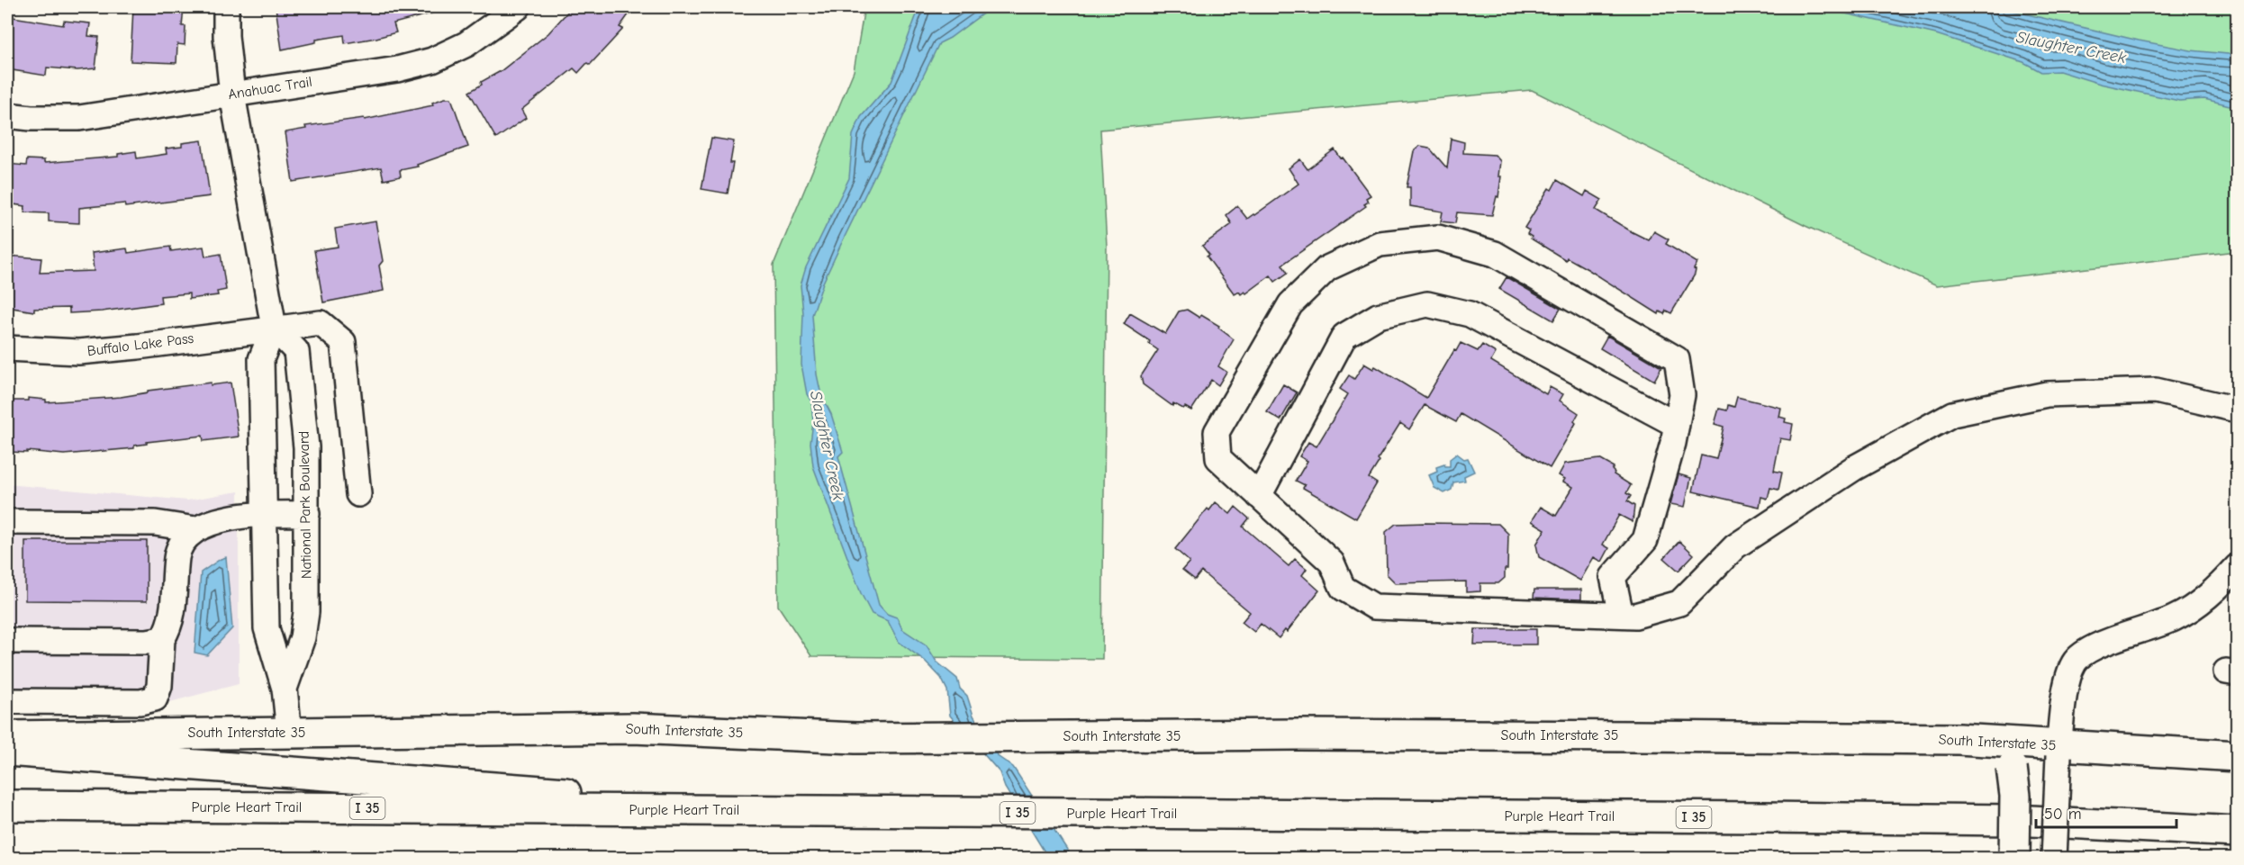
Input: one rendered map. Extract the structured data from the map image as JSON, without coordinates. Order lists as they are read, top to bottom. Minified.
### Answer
{"streets":{"main road":["South Interstate 35","Purple Heart Trail","I 35"],"street":["Anahuac Trail","Buffalo Lake Pass","National Park Boulevard"]},"crossings":[["Buffalo Lake Pass","National Park Boulevard"],["National Park Boulevard","South Interstate 35"]],"water":["Slaughter Creek"],"scale_bar":"50 m"}
